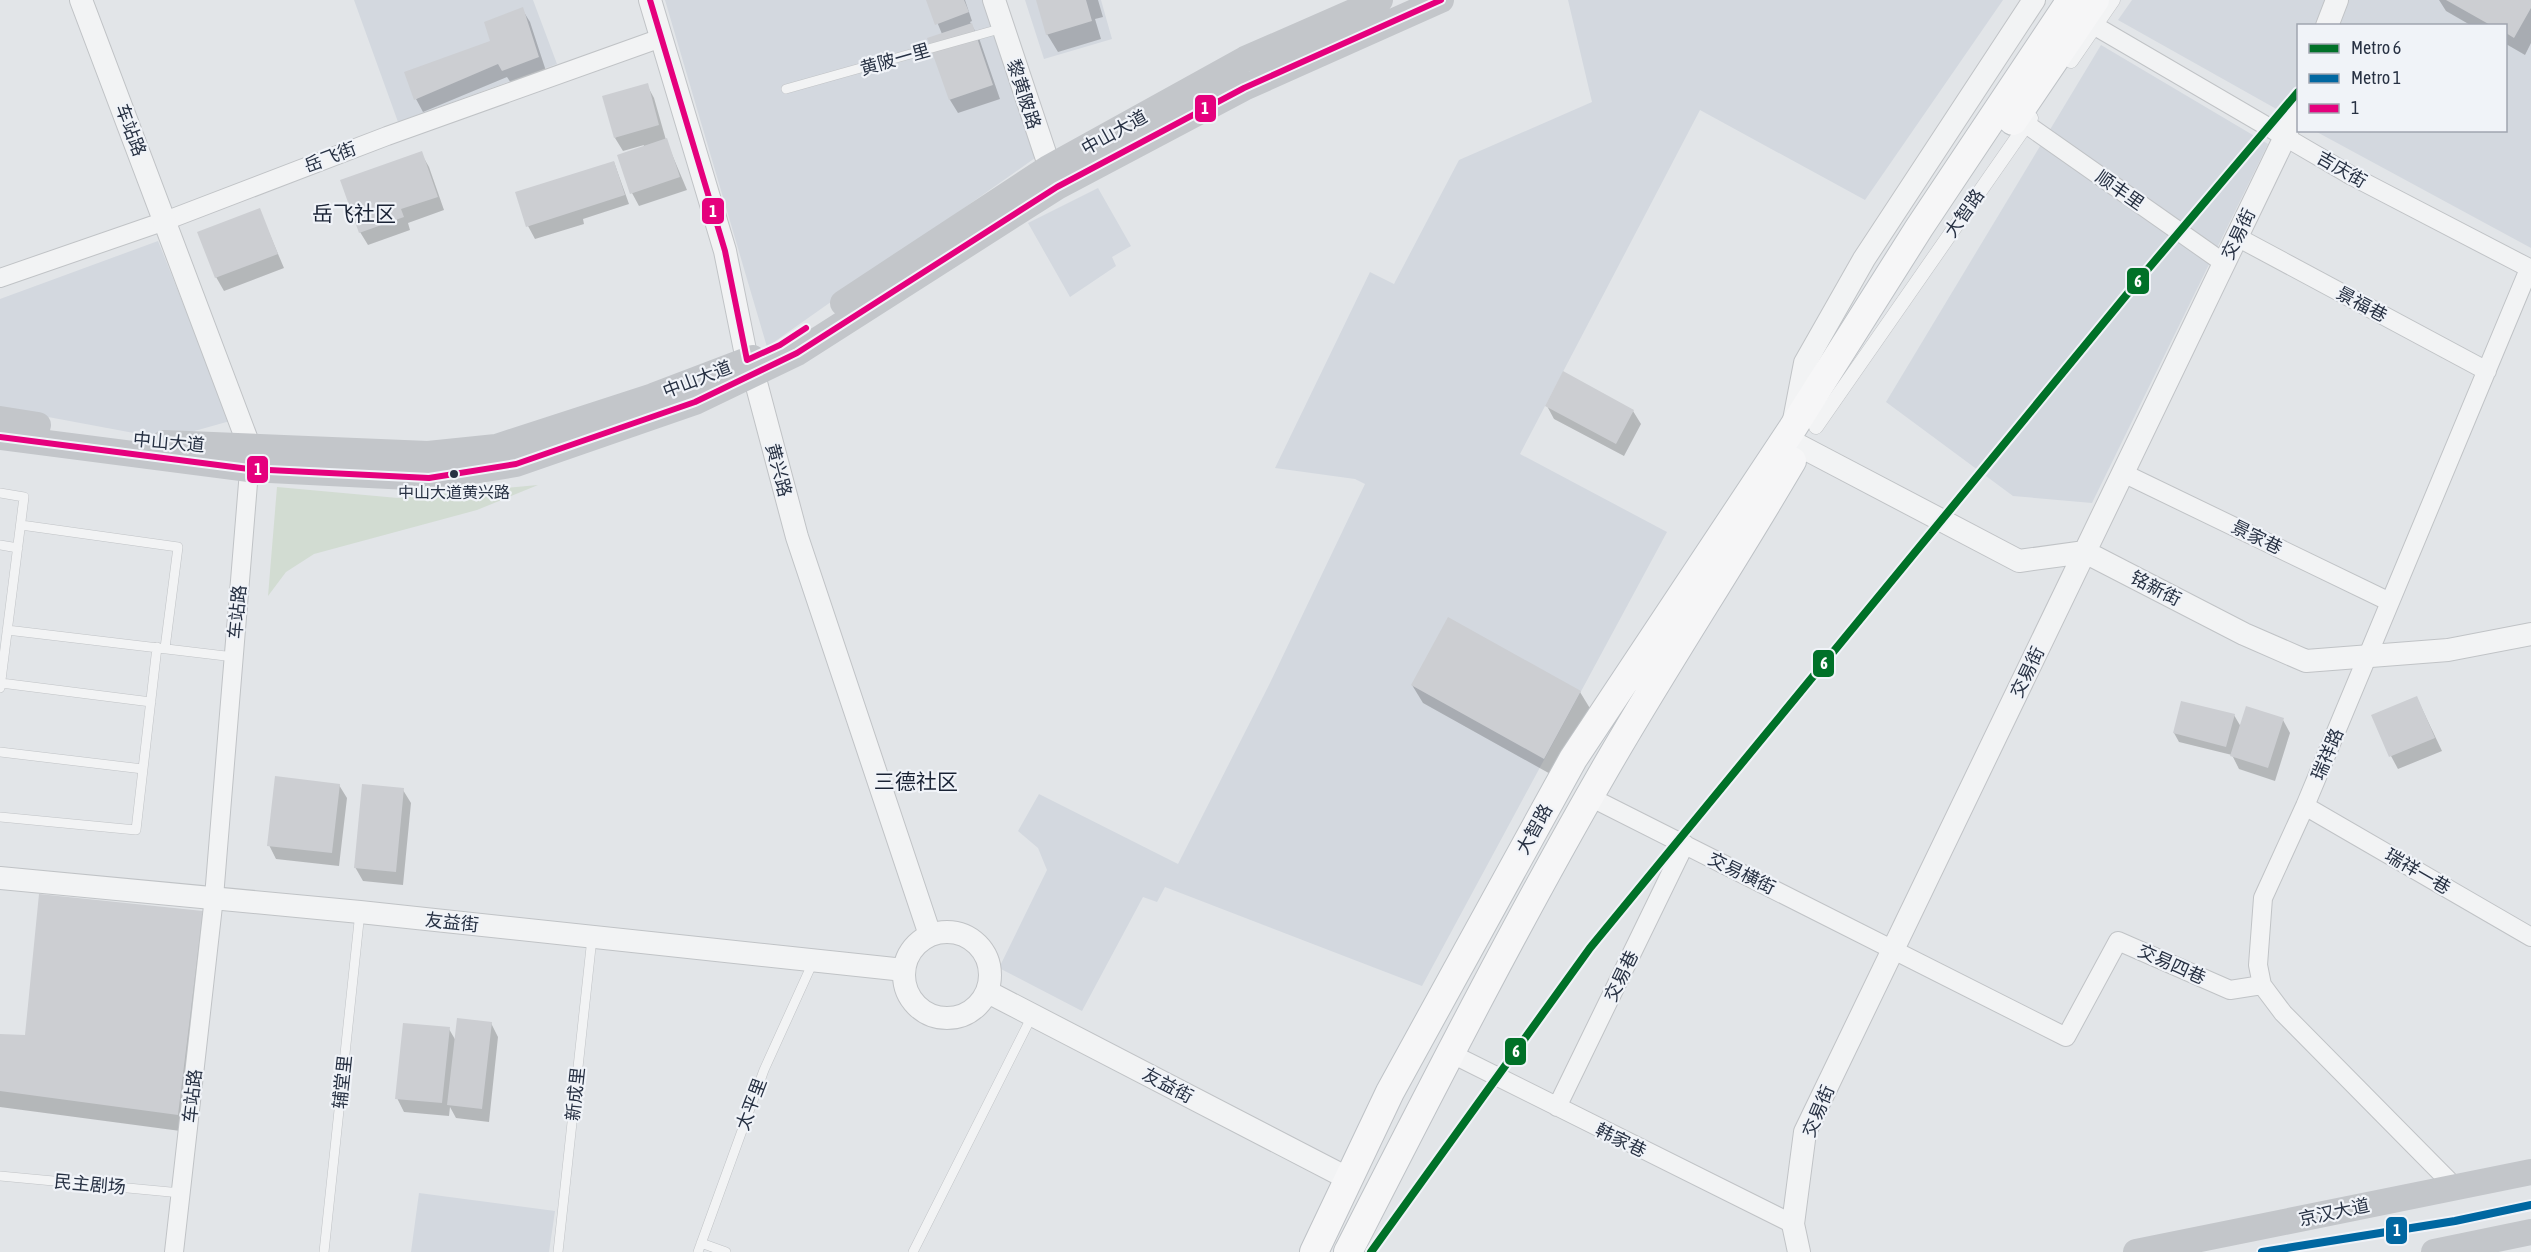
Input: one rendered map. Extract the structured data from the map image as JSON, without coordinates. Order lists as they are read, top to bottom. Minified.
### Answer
{"streets":{"main road":["中山大道","大智路","京汉大道"],"street":["黎黄陂路","车站路","岳飞街","吉庆街","顺丰里","交易街","景福巷","黄兴路","景家巷","铭新街","瑞祥路","瑞祥一巷","交易横街","友益街","交易四巷","交易巷","韩家巷"],"lane":["黄陂一里","辅堂里","新成里","太平里","民主剧场"]},"crossings":[["黄陂一里","黎黄陂路"],["黎黄陂路","中山大道"],["车站路","中山大道"],["车站路","岳飞街"],["车站路","友益街"],["车站路","民主剧场"],["中山大道","黄兴路"],["岳飞街","黄兴路"],["吉庆街","大智路"],["吉庆街","交易街"],["吉庆街","瑞祥路"],["顺丰里","大智路"],["顺丰里","交易街"],["大智路","交易横街"],["大智路","友益街"],["大智路","韩家巷"],["交易街","景福巷"],["交易街","景家巷"],["交易街","铭新街"],["交易街","交易横街"],["交易街","韩家巷"],["景福巷","瑞祥路"],["黄兴路","友益街"],["景家巷","瑞祥路"],["铭新街","瑞祥路"],["瑞祥路","瑞祥一巷"],["瑞祥路","交易四巷"],["交易横街","交易四巷"],["交易横街","交易巷"],["友益街","辅堂里"],["友益街","新成里"],["友益街","太平里"],["交易巷","韩家巷"]],"districts":["岳飞社区","三德社区"],"places":["中山大道黄兴路"],"lines":["transit line 1","metro line 6","metro line 1"],"legend":["Metro 6","Metro 1","1"]}
